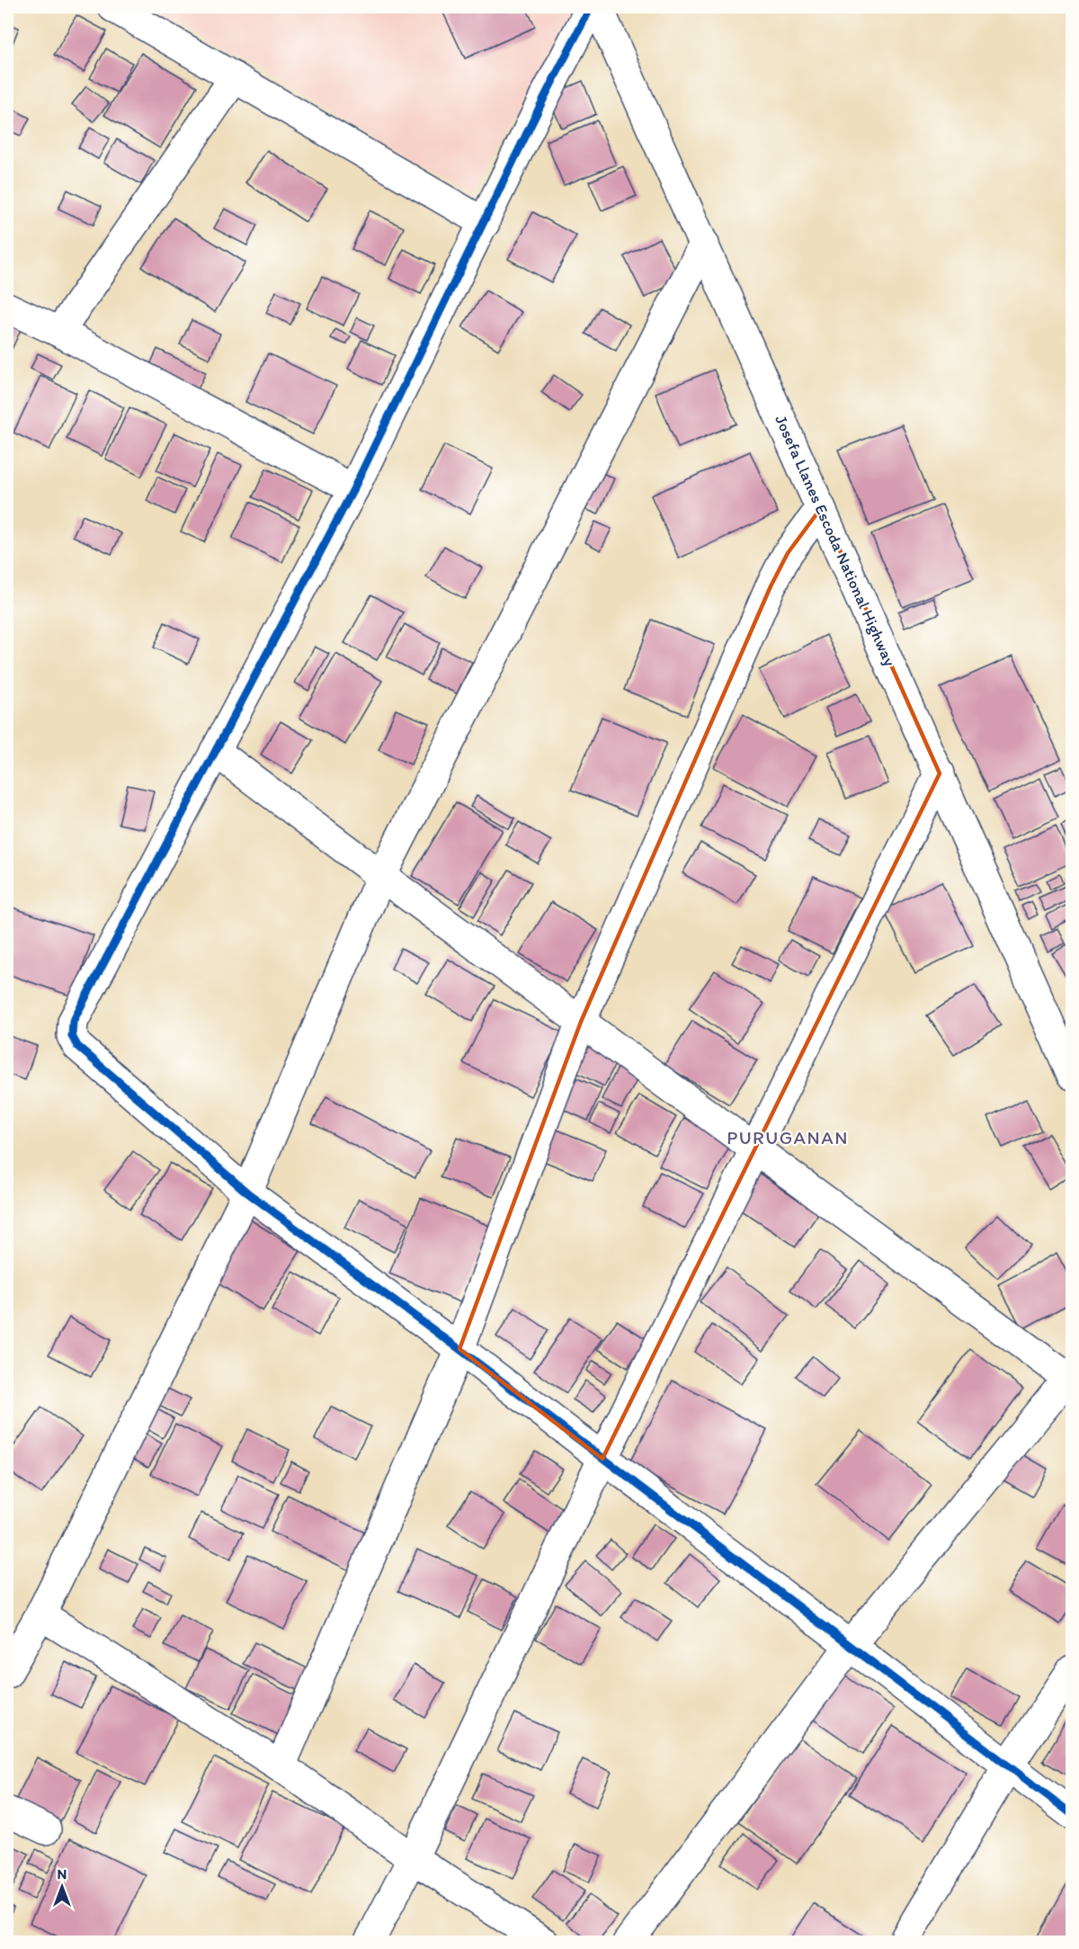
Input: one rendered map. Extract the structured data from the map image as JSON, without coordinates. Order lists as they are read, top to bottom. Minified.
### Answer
{"streets":{"street":["Josefa Llanes Escoda National Highway"]},"districts":["PURUGANAN"],"north":"top"}
